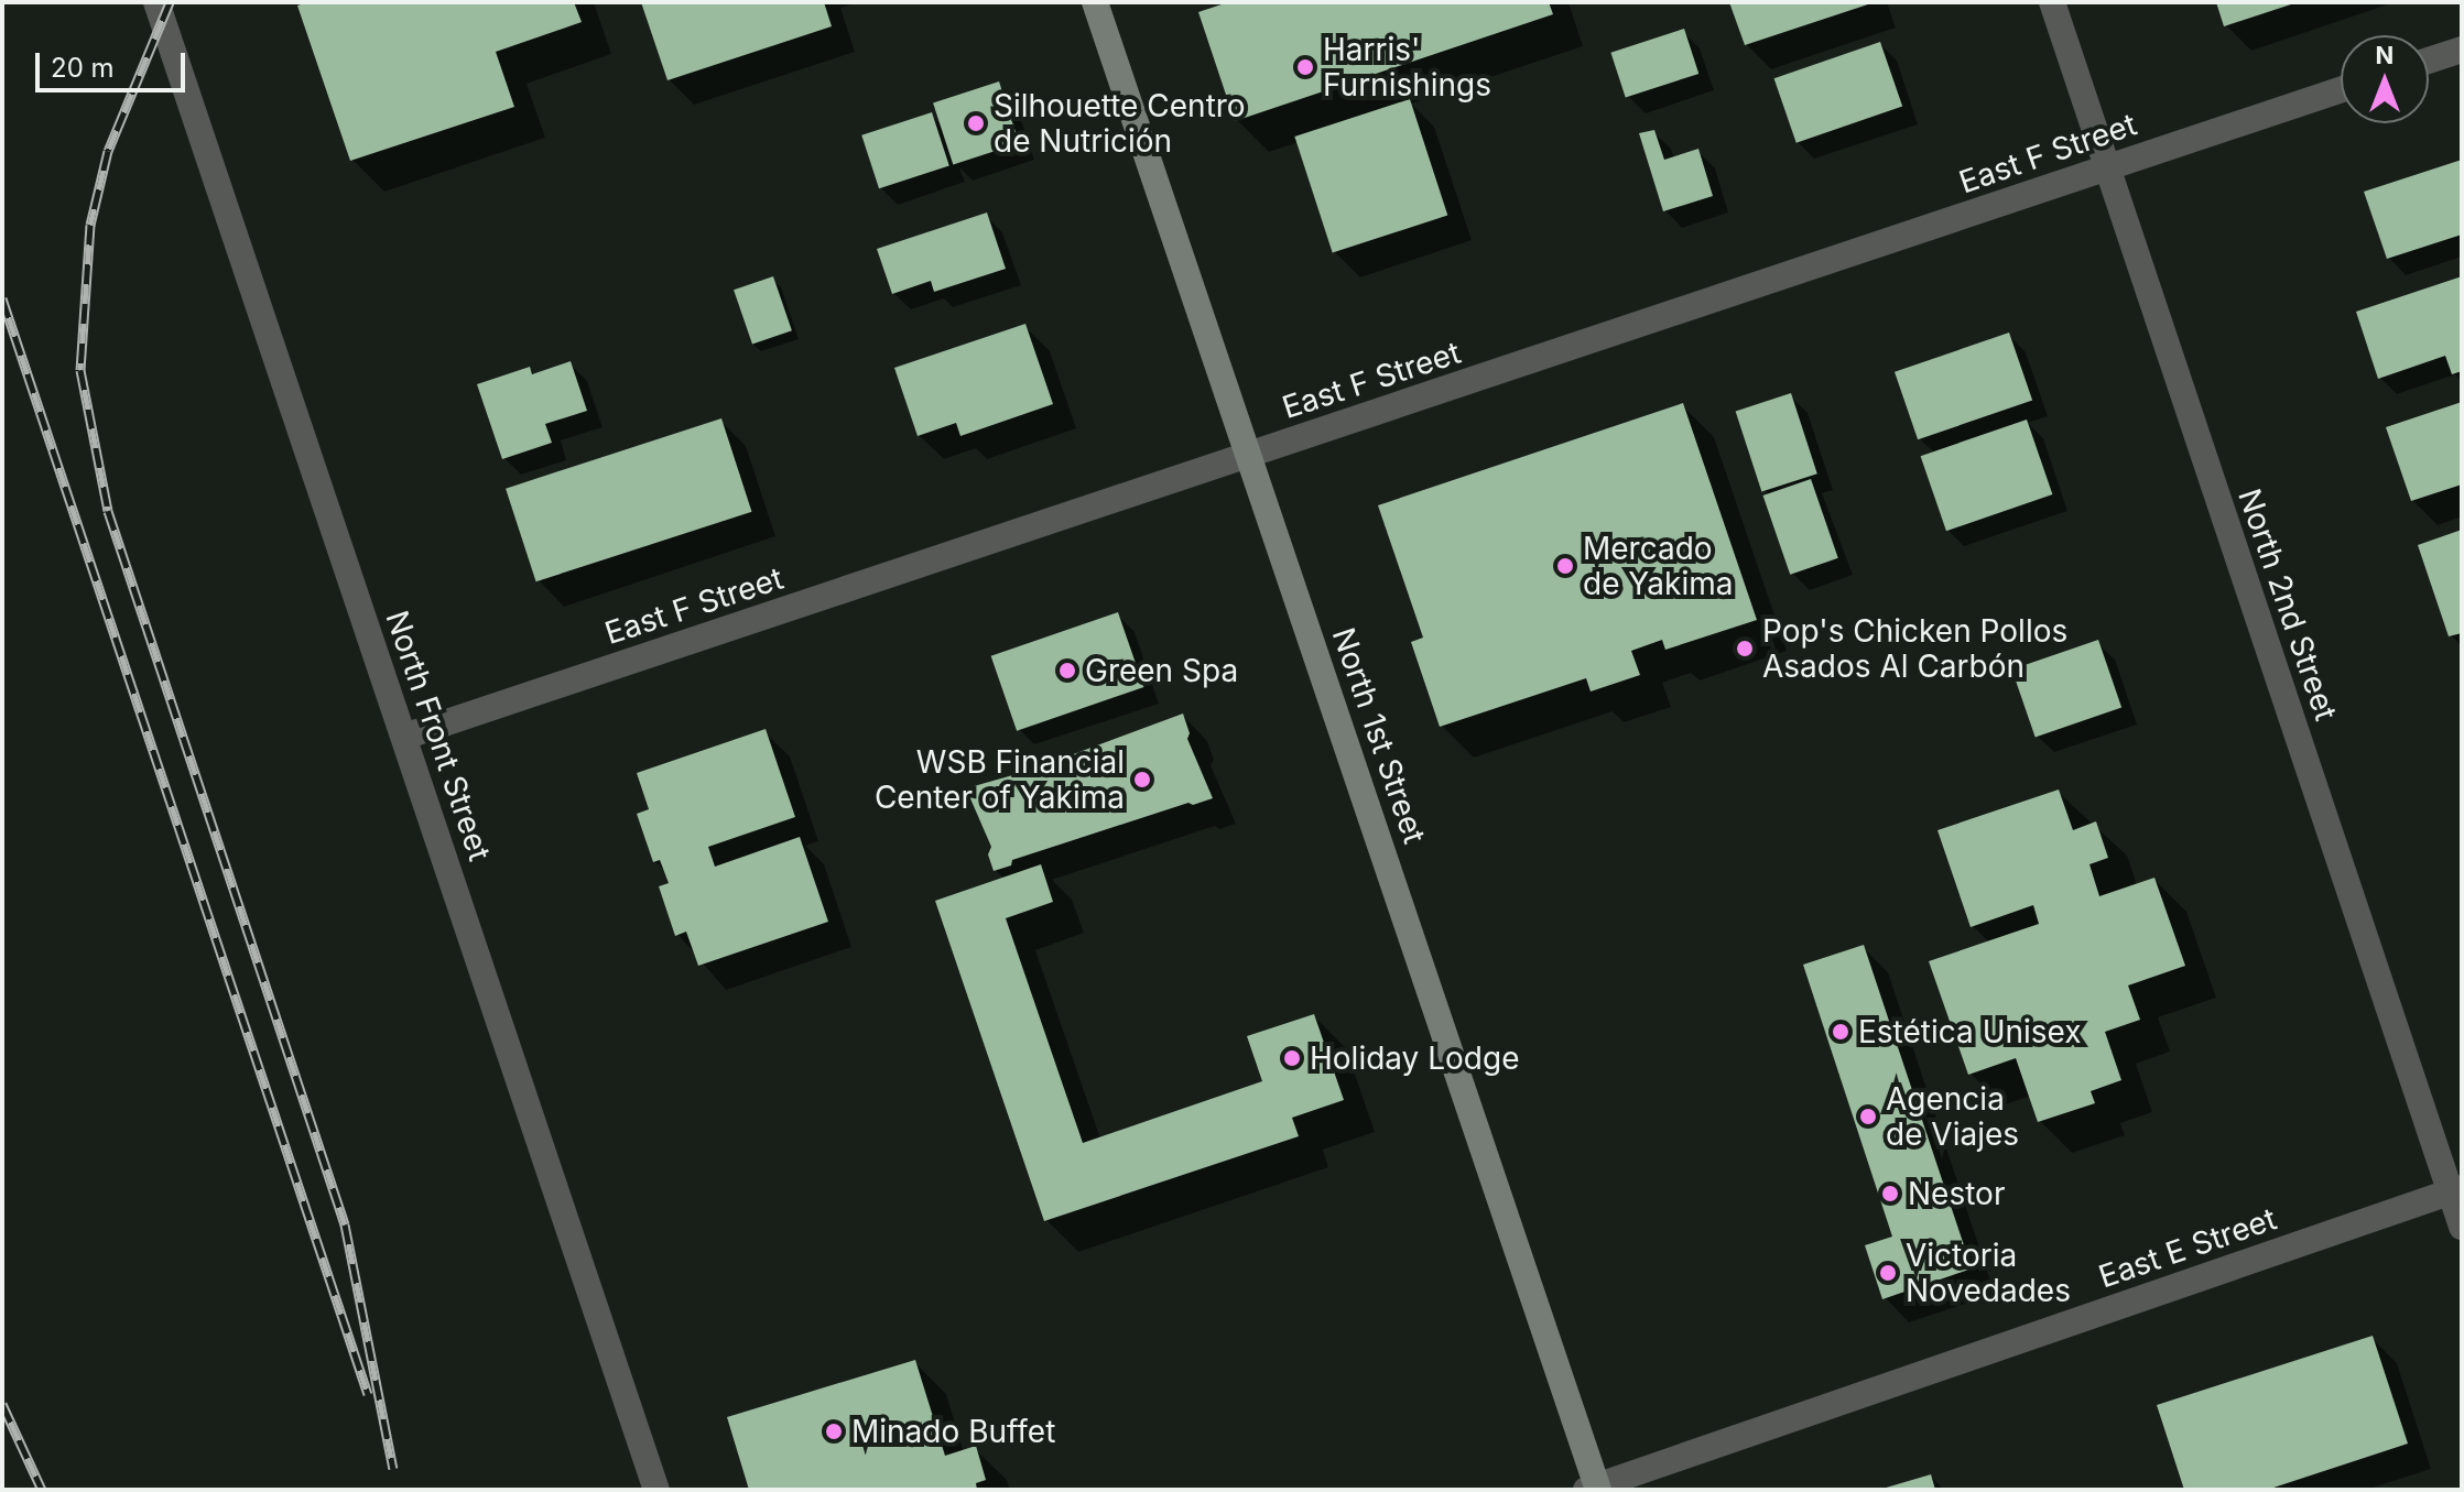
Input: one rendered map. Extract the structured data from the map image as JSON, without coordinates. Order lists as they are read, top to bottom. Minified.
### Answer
{"streets":{"main road":["North 1st Street"],"street":["East F Street","North 2nd Street","North Front Street","East E Street"]},"crossings":[["East F Street","North 2nd Street"],["East F Street","North Front Street"],["East F Street","North 1st Street"],["North 2nd Street","East E Street"],["North 1st Street","East E Street"]],"places":["Harris' Furnishings","Silhouette Centro de Nutrición","Mercado de Yakima","Pop's Chicken Pollos Asados Al Carbón","Green Spa","WSB Financial Center of Yakima","Estética Unisex","Holiday Lodge","Agencia de Viajes","Nestor","Victoria Novedades","Minado Buffet"],"scale_bar":"20 m","north":"top"}
